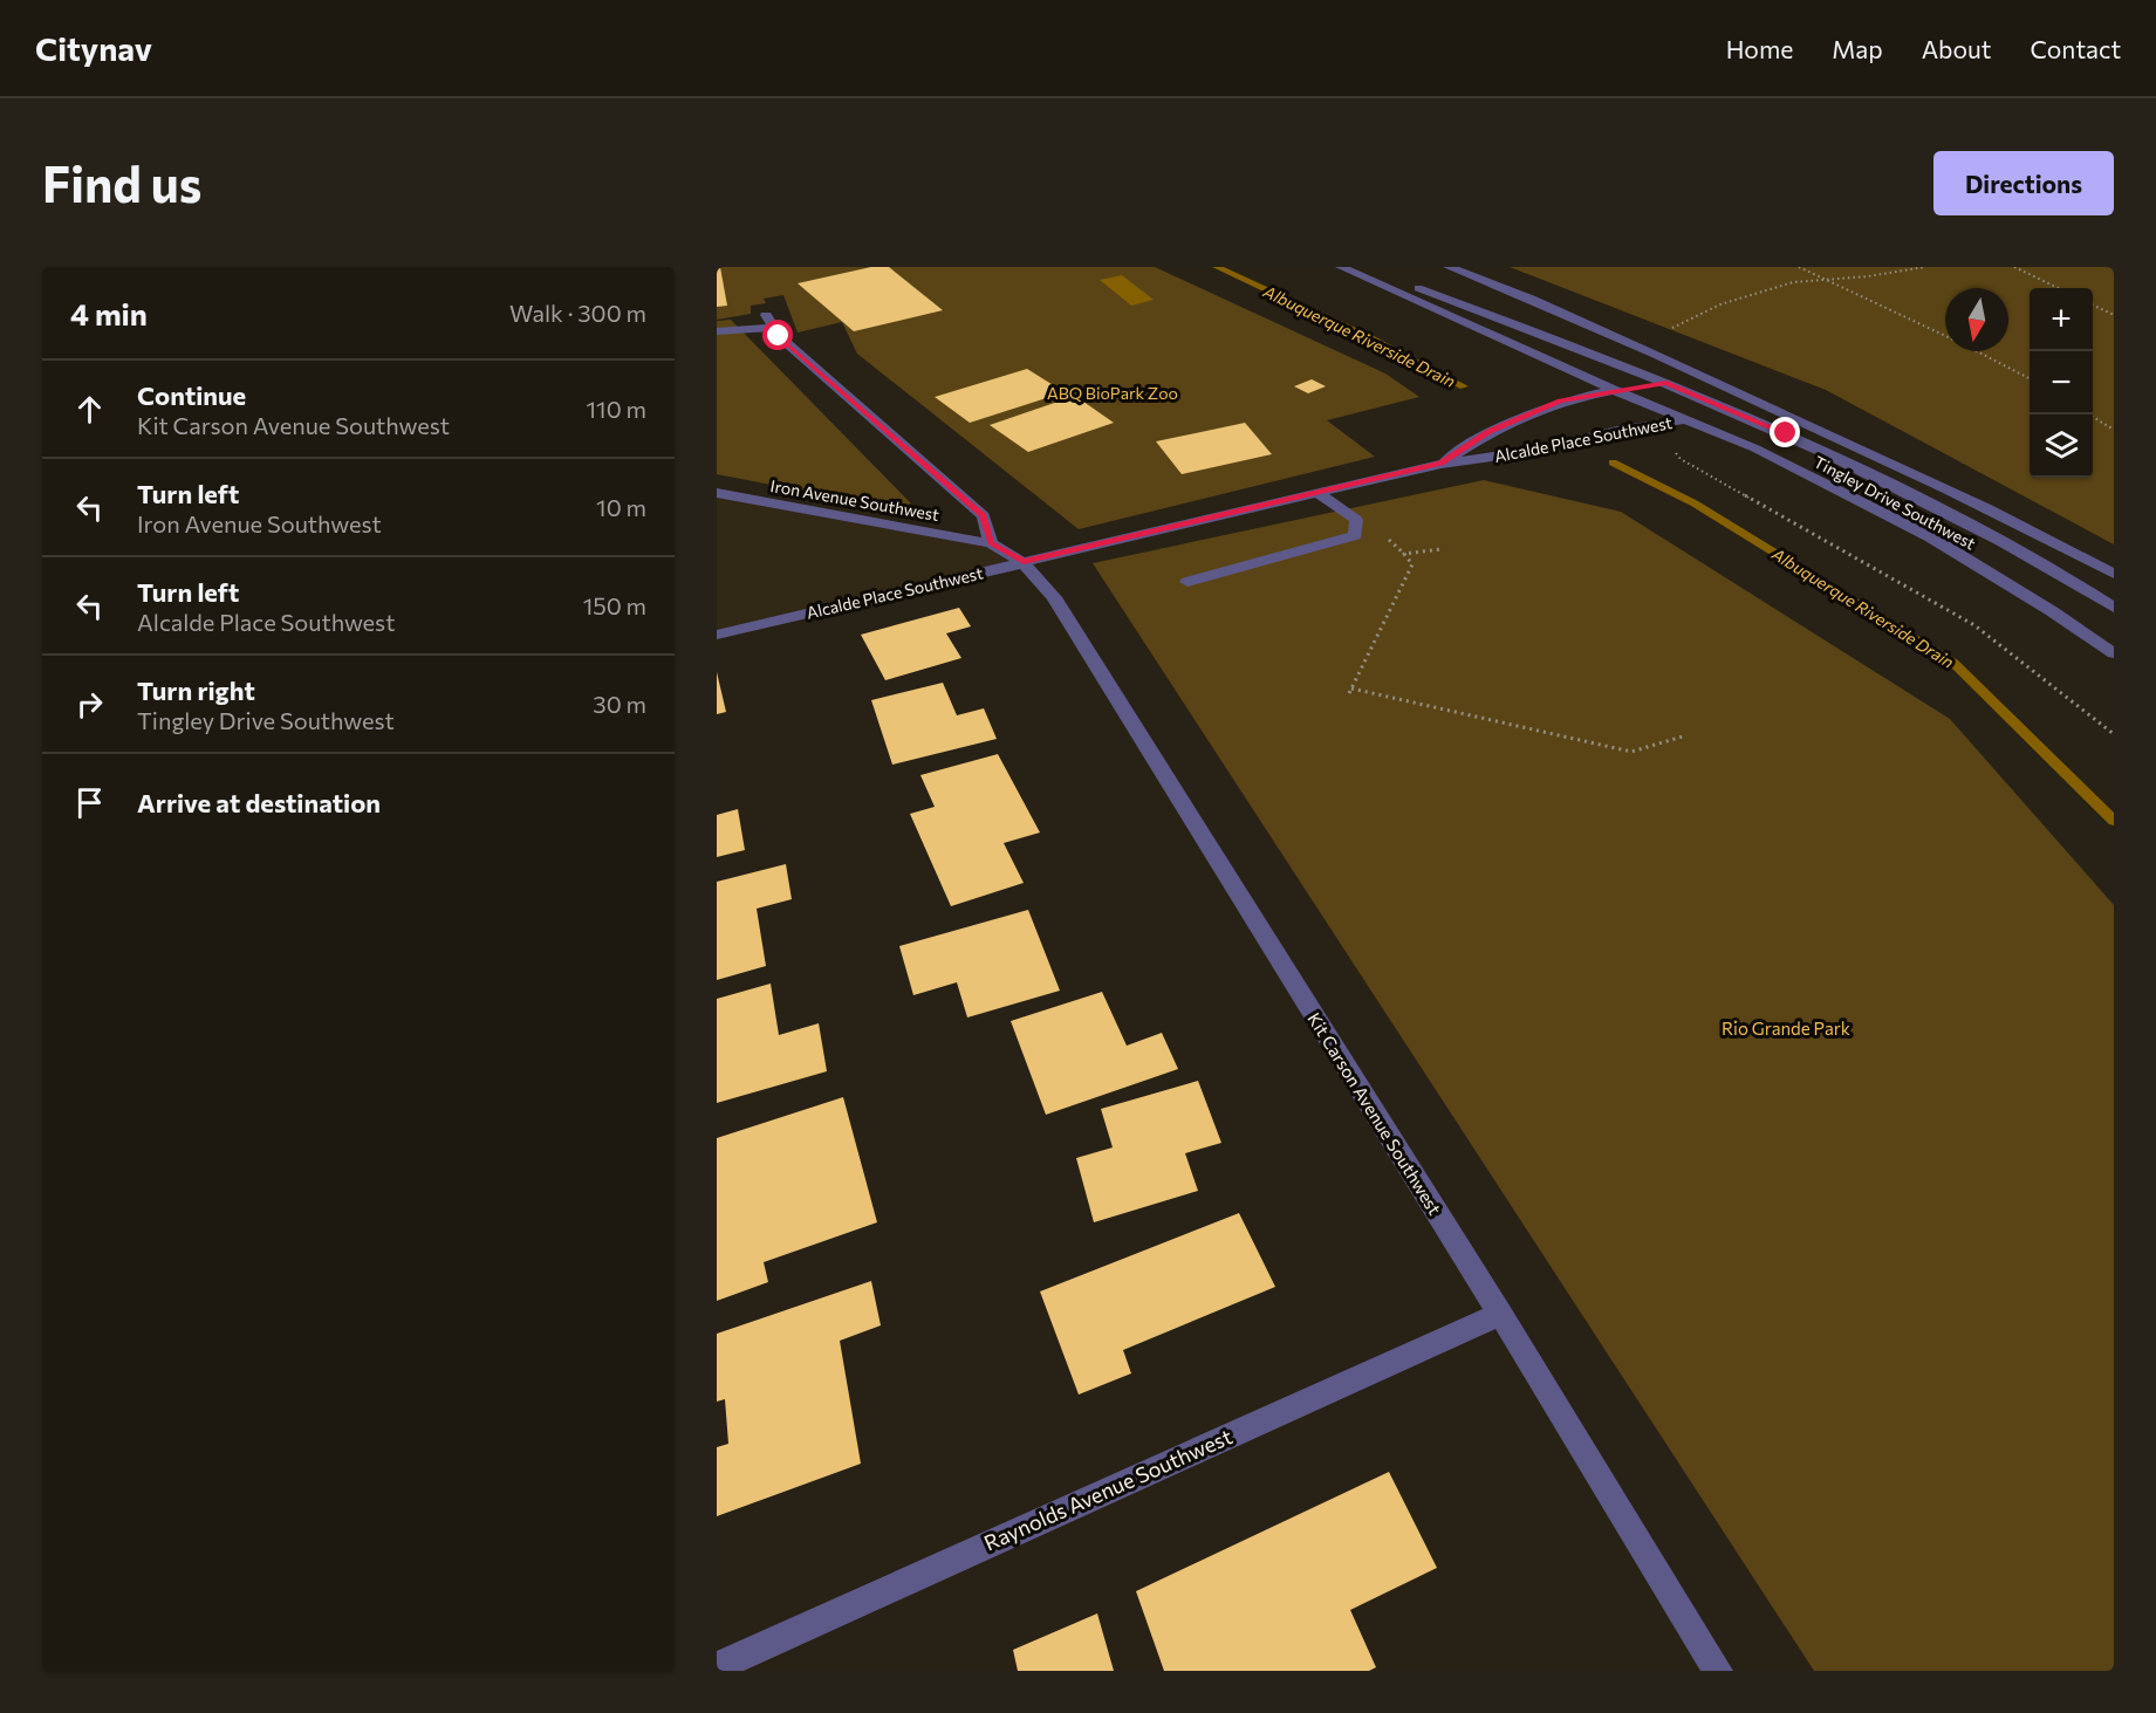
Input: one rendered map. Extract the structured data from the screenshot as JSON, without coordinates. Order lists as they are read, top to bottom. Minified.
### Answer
{"streets":{"street":["Alcalde Place Southwest","Iron Avenue Southwest","Tingley Drive Southwest","Kit Carson Avenue Southwest","Raynolds Avenue Southwest"]},"crossings":[["Alcalde Place Southwest","Iron Avenue Southwest"],["Alcalde Place Southwest","Tingley Drive Southwest"],["Alcalde Place Southwest","Kit Carson Avenue Southwest"],["Iron Avenue Southwest","Kit Carson Avenue Southwest"],["Kit Carson Avenue Southwest","Raynolds Avenue Southwest"]],"water":["Albuquerque Riverside Drain"],"parks":["ABQ BioPark Zoo","Rio Grande Park"],"north":"bottom","page":{"header":"Citynav","nav":["Home","Map","About","Contact"],"buttons":"Directions","title":"Find us","heading":["4 min","Walk · 300 m"],"map_buttons":["+","−"],"list":[["Continue","Kit Carson Avenue Southwest","110 m"],["Turn left","Iron Avenue Southwest","10 m"],["Turn left","Alcalde Place Southwest","150 m"],["Turn right","Tingley Drive Southwest","30 m"],"Arrive at destination"]}}
